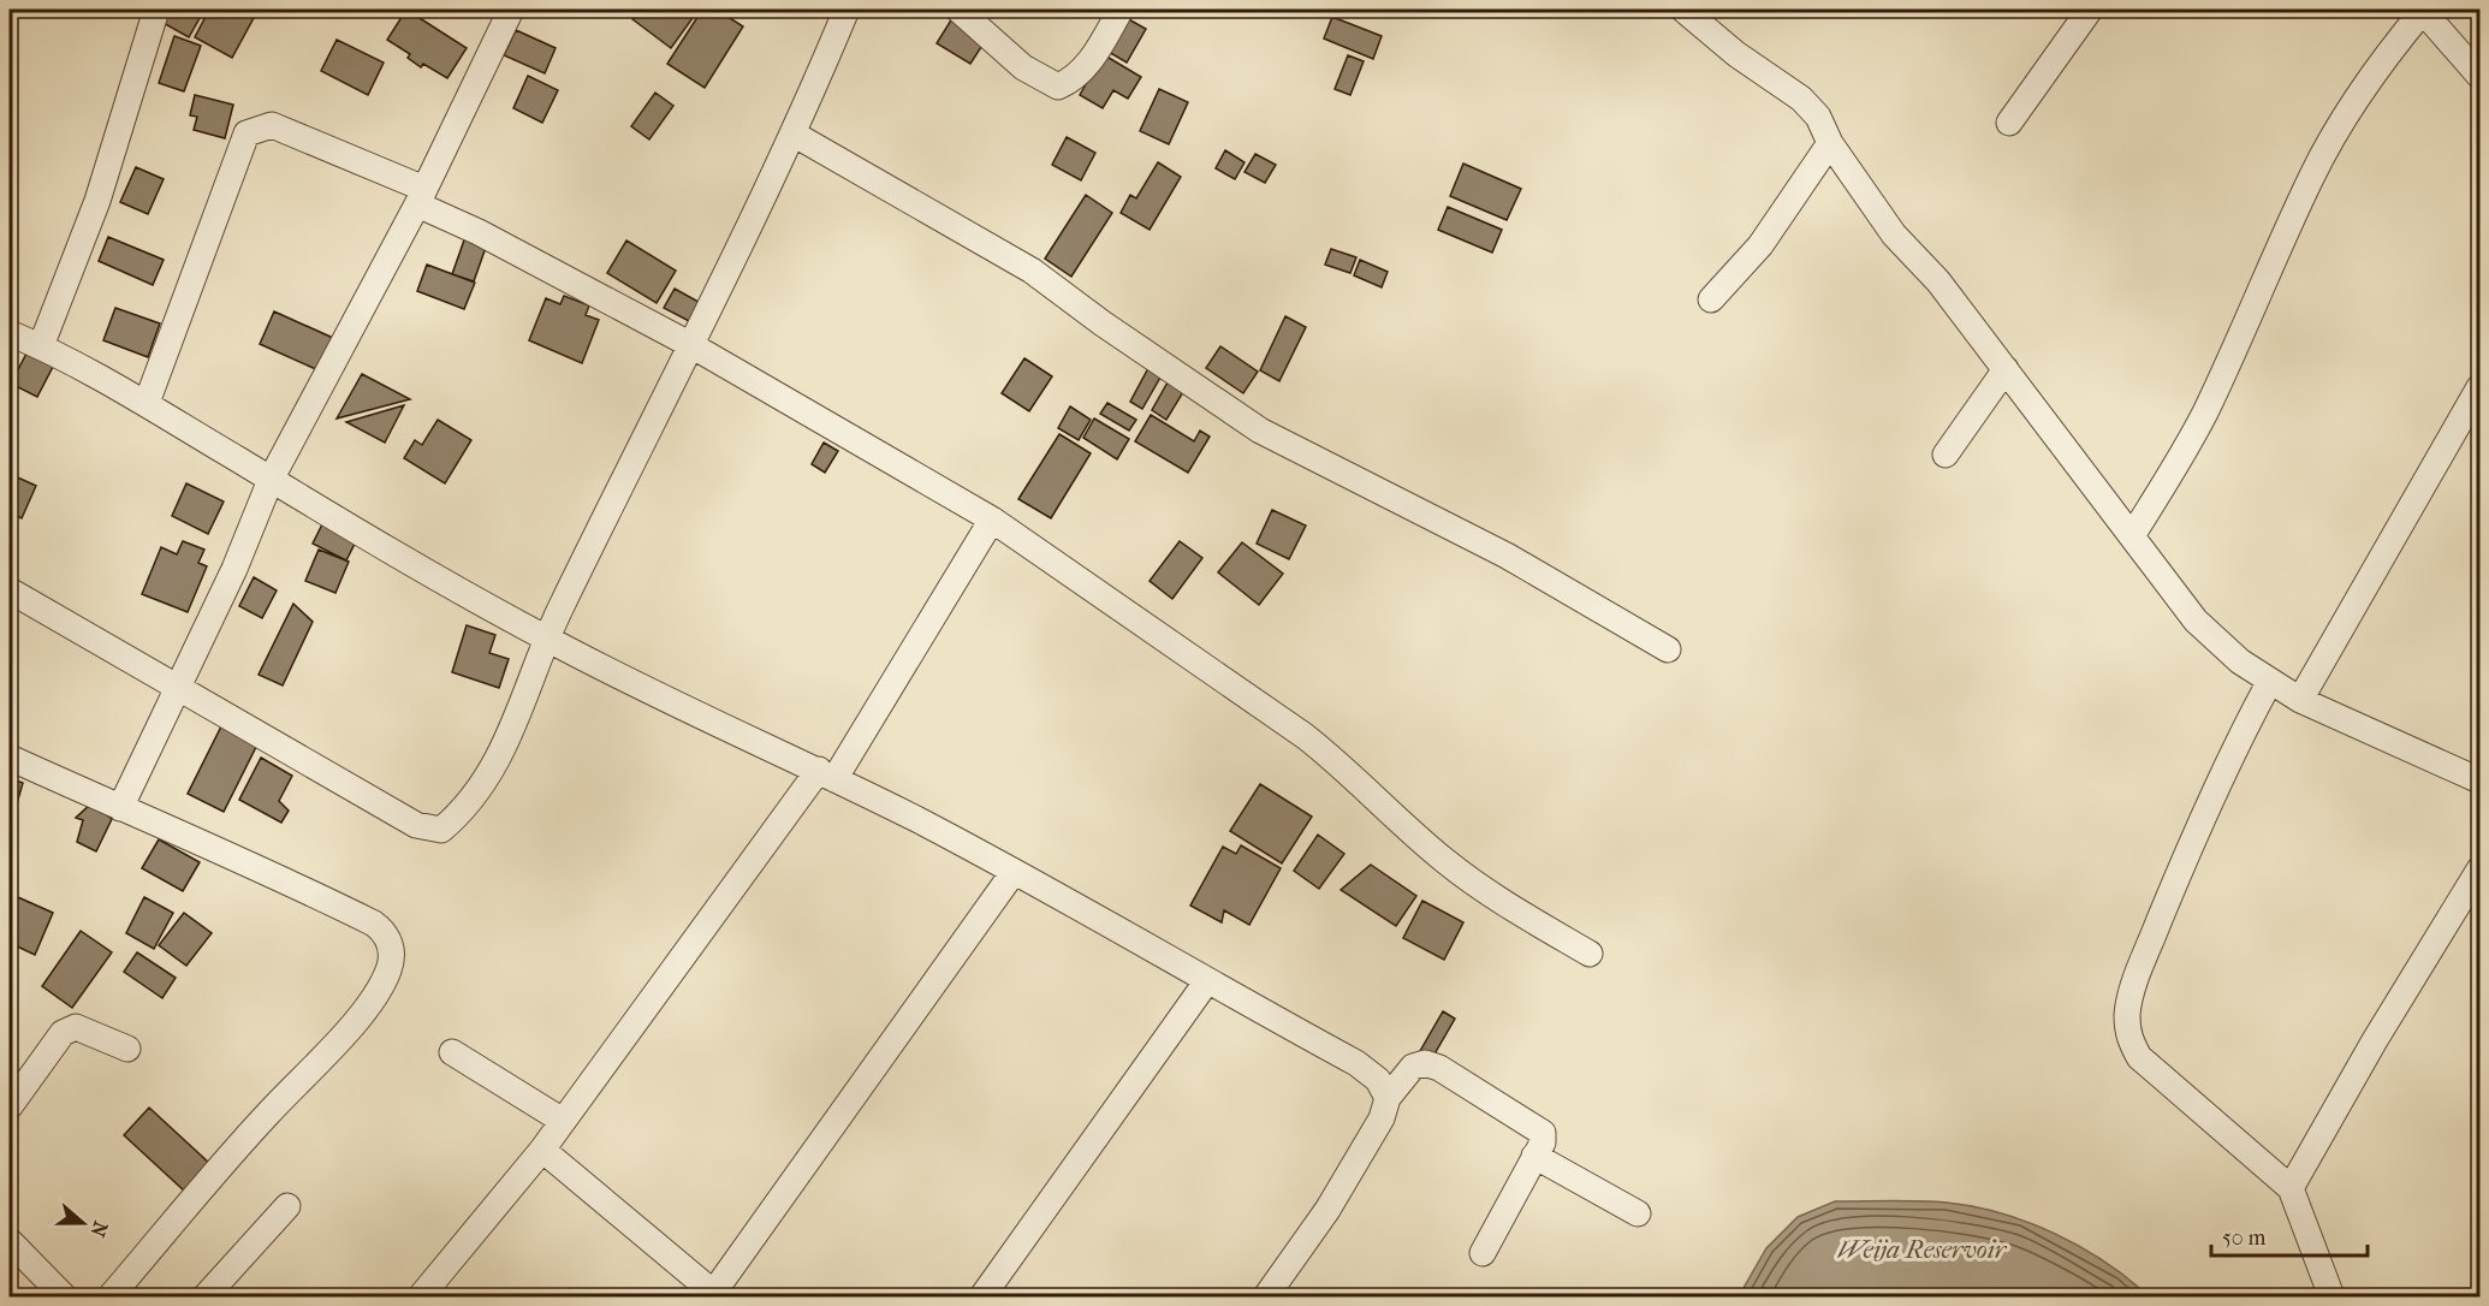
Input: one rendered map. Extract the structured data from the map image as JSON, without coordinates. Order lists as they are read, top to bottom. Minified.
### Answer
{"water":["Weija Reservoir"],"scale_bar":"50 m","north":"right"}
